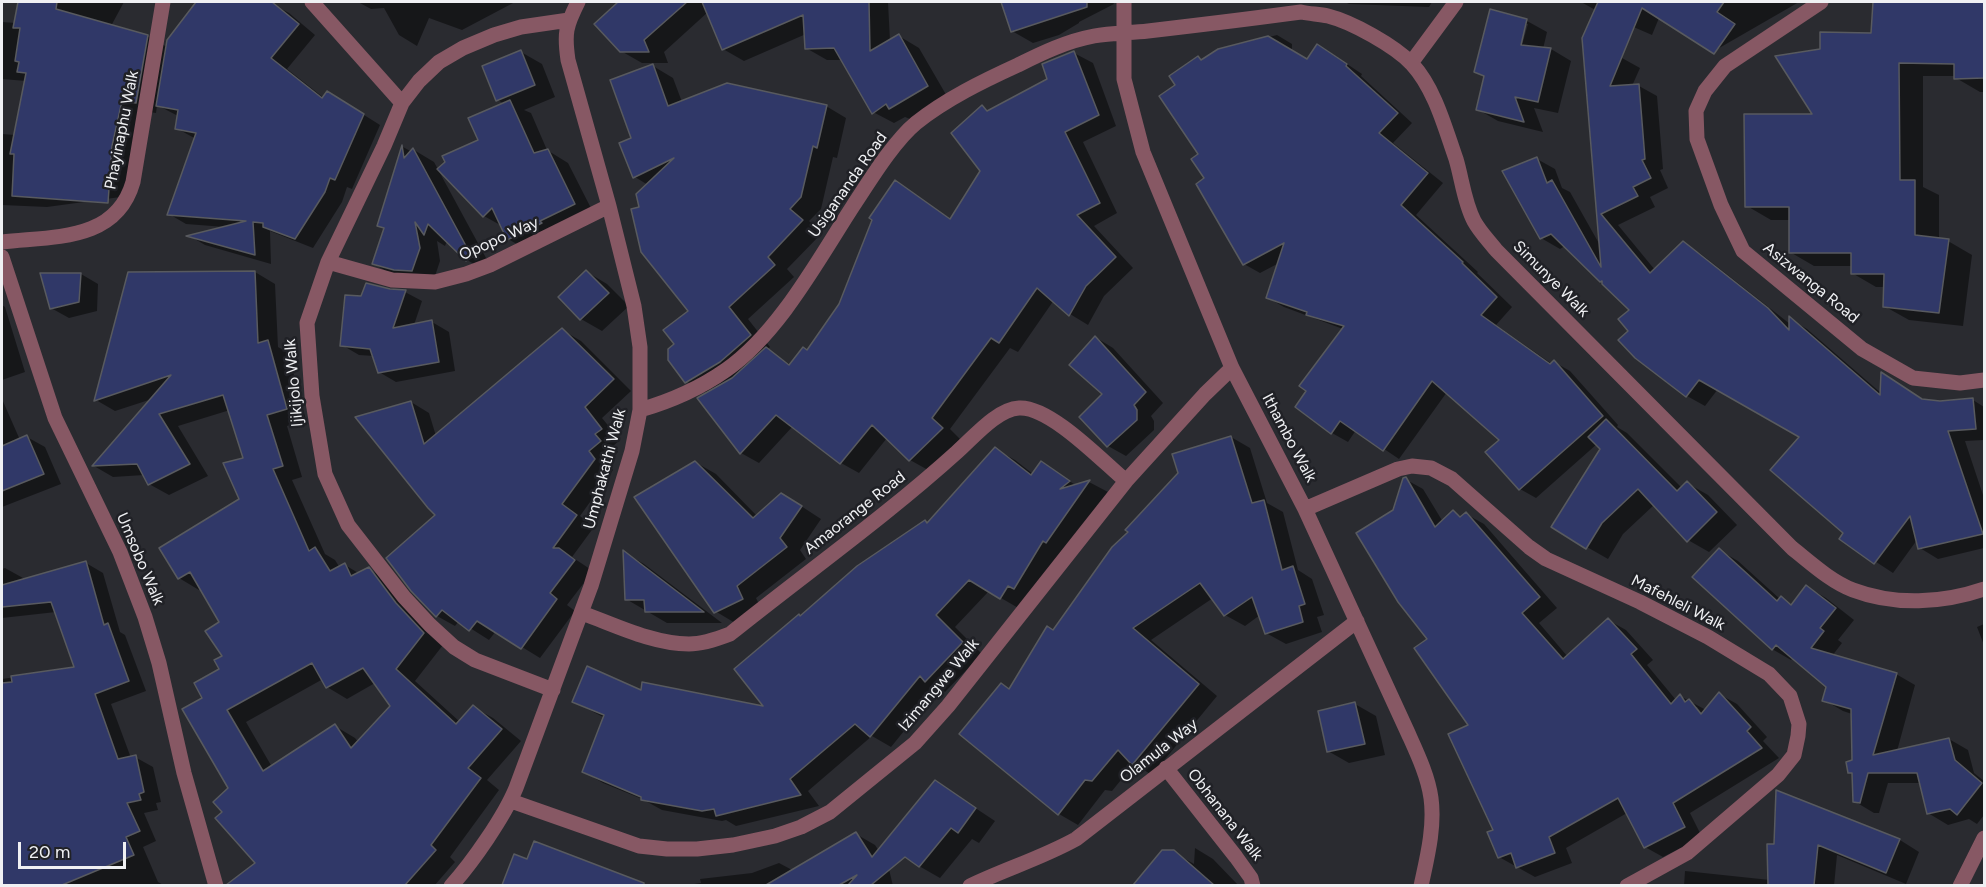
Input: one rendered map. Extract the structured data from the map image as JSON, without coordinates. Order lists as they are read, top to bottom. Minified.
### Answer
{"streets":{"street":["Phayinaphu Walk","Usigananda Road","Opopo Way","Simunye Walk","Asizwanga Road","Ijikijolo Walk","Ithambo Walk","Umphakathi Walk","Amaorange Road","Umsobo Walk","Mafehleli Walk","Izimangwe Walk","Olamula Way","Obhanana Walk"]},"crossings":[["Usigananda Road","Simunye Walk"],["Usigananda Road","Ithambo Walk"],["Usigananda Road","Umphakathi Walk"],["Opopo Way","Ijikijolo Walk"],["Opopo Way","Umphakathi Walk"],["Simunye Walk","Ithambo Walk"],["Ijikijolo Walk","Umphakathi Walk"],["Ithambo Walk","Mafehleli Walk"],["Ithambo Walk","Izimangwe Walk"],["Ithambo Walk","Olamula Way"],["Umphakathi Walk","Amaorange Road"],["Umphakathi Walk","Izimangwe Walk"],["Amaorange Road","Izimangwe Walk"],["Olamula Way","Obhanana Walk"]],"scale_bar":"20 m"}
